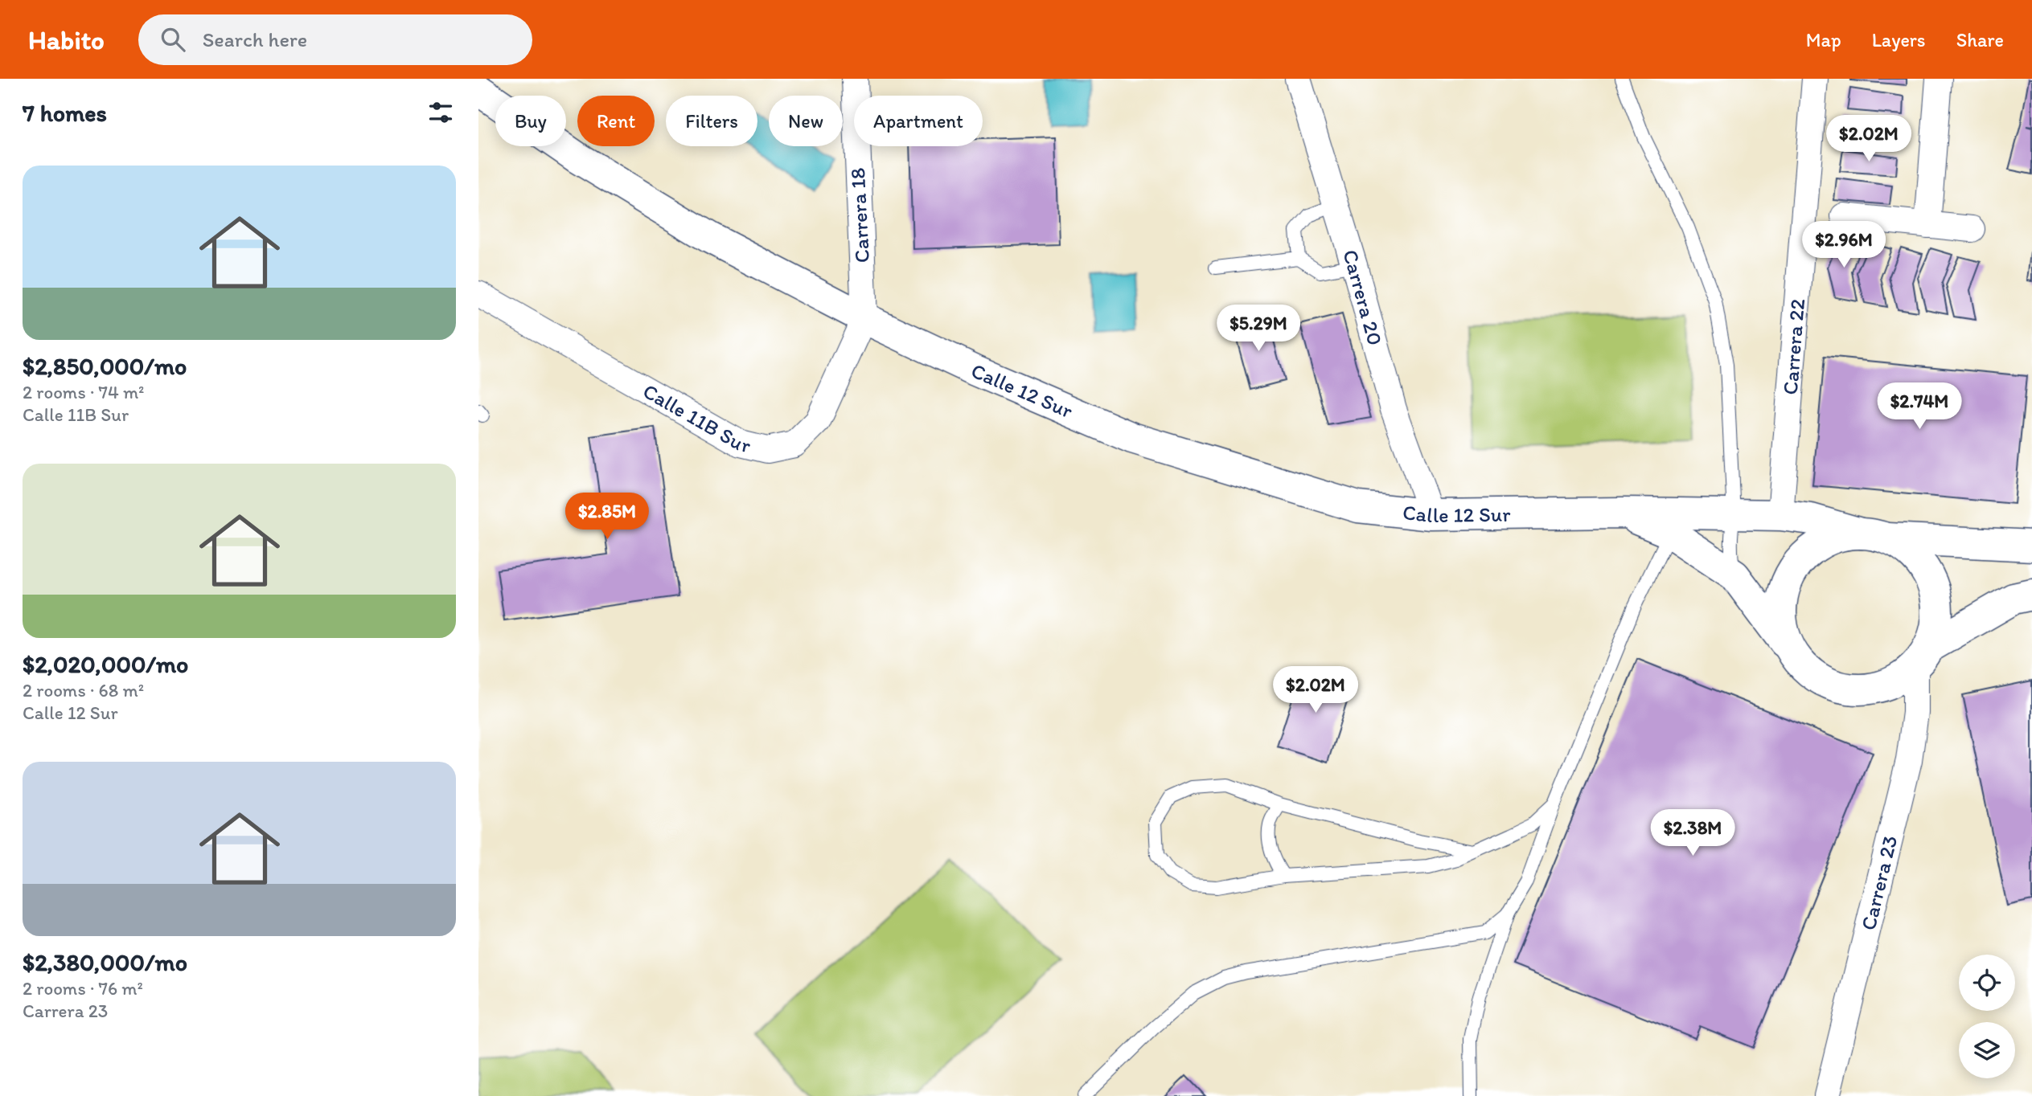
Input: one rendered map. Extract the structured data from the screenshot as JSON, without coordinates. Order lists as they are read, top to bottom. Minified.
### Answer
{"streets":{"main road":["Calle 12 Sur"],"street":["Carrera 18","Carrera 20","Carrera 22","Calle 11B Sur","Carrera 23"]},"crossings":[["Carrera 18","Calle 12 Sur"],["Carrera 18","Calle 11B Sur"],["Carrera 20","Calle 12 Sur"],["Carrera 22","Calle 12 Sur"],["Calle 12 Sur","Calle 11B Sur"],["Calle 12 Sur","Carrera 23"]],"page":{"header":"Habito","search":"Search here","nav":["Map","Layers","Share"],"heading":"7 homes","chip":["Buy","Rent","Filters","New","Apartment"],"price":["$2.02M","$2.96M","$5.29M","$2.74M","$2.85M","$2.02M","$2.38M"],"list":[{"name":"$2,850,000/mo","note":"2 rooms · 74 m² · Calle 11B Sur"},{"name":"$2,020,000/mo","note":"2 rooms · 68 m² · Calle 12 Sur"},{"name":"$2,380,000/mo","note":"2 rooms · 76 m² · Carrera 23"}]}}
